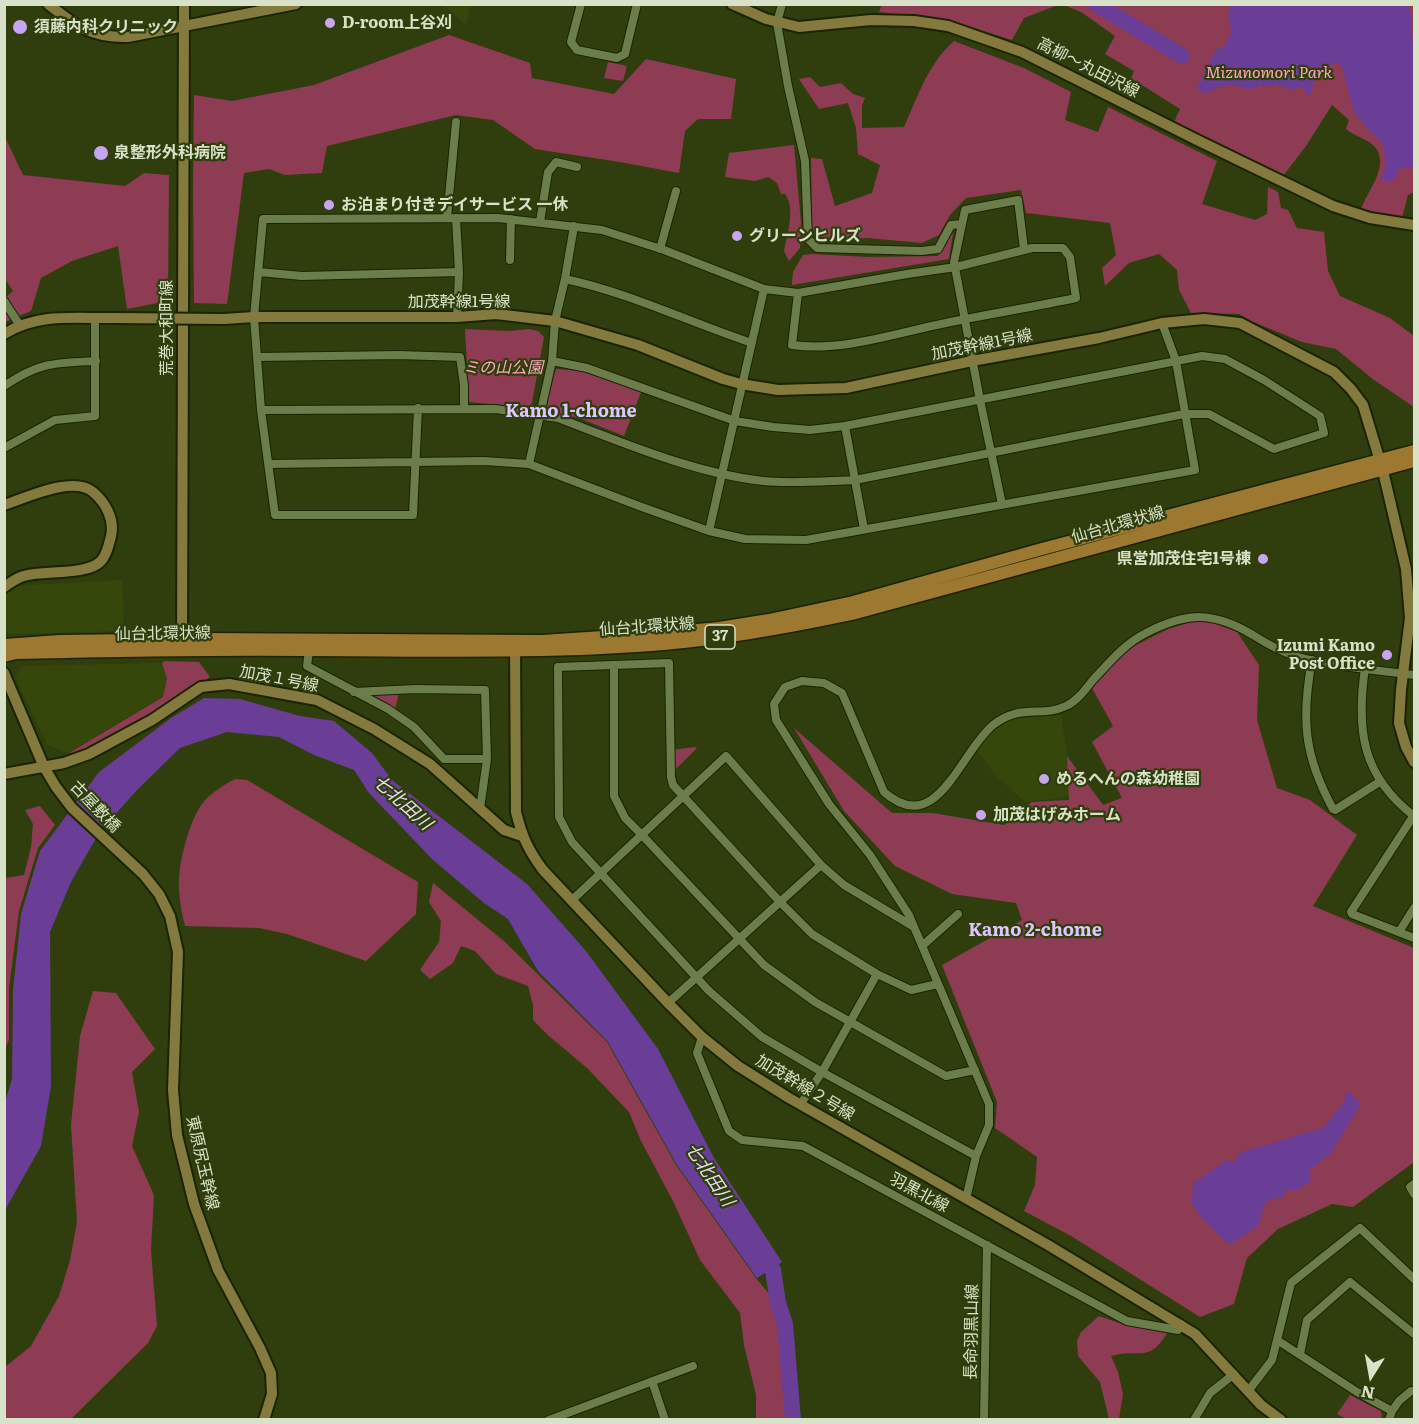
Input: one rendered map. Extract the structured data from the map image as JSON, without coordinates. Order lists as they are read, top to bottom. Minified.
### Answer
{"streets":{"main road":["仙台北環状線","37"],"street":["高柳～丸田沢線","加茂幹線1号線","荒巻大和町線","加茂１号線","古屋敷橋","加茂幹線２号線","東原尻玉幹線","羽黒北線","長命羽黒山線"]},"crossings":[["加茂幹線1号線","仙台北環状線"],["荒巻大和町線","仙台北環状線"],["仙台北環状線","加茂幹線２号線"],["加茂１号線","古屋敷橋"],["加茂１号線","加茂幹線２号線"],["古屋敷橋","東原尻玉幹線"],["加茂幹線２号線","羽黒北線"],["羽黒北線","長命羽黒山線"]],"districts":["Kamo 1-chome","Kamo 2-chome"],"water":["七北田川"],"parks":["Mizunomori Park","ミの山公園"],"places":["D-room上谷刈","須藤内科クリニック","泉整形外科病院","お泊まり付きデイサービス 一休","グリーンヒルズ","県営加茂住宅1号棟","Izumi Kamo Post Office","めるへんの森幼稚園","加茂はげみホーム"],"north":"bottom"}
